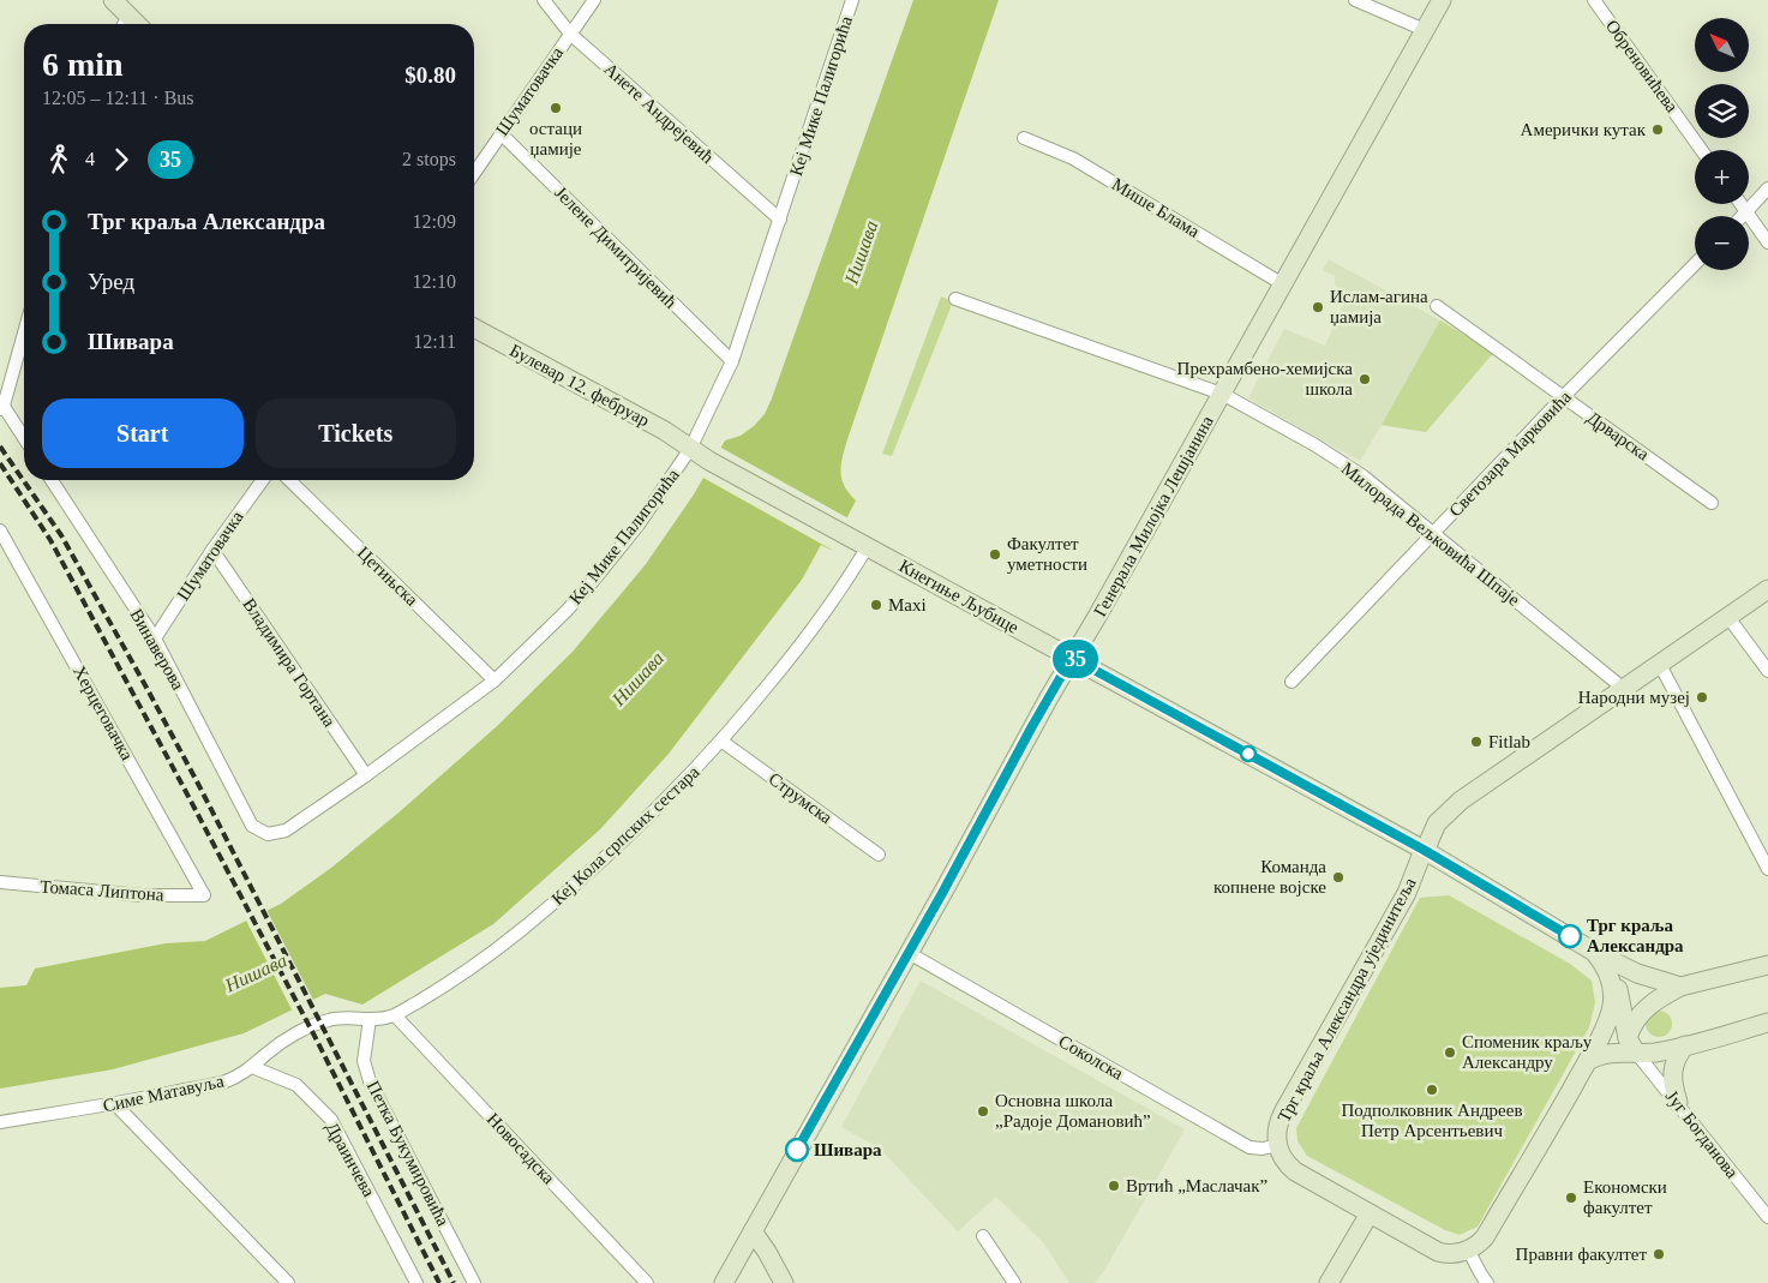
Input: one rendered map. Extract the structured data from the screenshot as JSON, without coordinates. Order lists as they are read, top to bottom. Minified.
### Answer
{"streets":{"street":["Обреновићева","Шуматовачка","Кеј Мике Палигорића","Анете Андрејевић","Мише Блама","Јелене Димитријевић","Булевар 12. фебруар","Дрварска","Светозара Марковића","Генерала Милојка Лешјанина","Милорада Вељковића Шпаје","Цетињска","Кнегиње Љубице","Винаверова","Владимира Гортана","Херцеговачка","Струмска","Кеј Кола српских сестара","Томаса Липтона","Трг краља Александра ујединитеља","Соколска","Симе Матавуља","Југ Богданова","Новосадска","Петка Букумировића","Драинчева"]},"crossings":[["Шуматовачка","Анете Андрејевић"],["Шуматовачка","Јелене Димитријевић"],["Шуматовачка","Винаверова"],["Шуматовачка","Владимира Гортана"],["Кеј Мике Палигорића","Анете Андрејевић"],["Кеј Мике Палигорића","Јелене Димитријевић"],["Кеј Мике Палигорића","Булевар 12. фебруар"],["Кеј Мике Палигорића","Цетињска"],["Кеј Мике Палигорића","Винаверова"],["Кеј Мике Палигорића","Владимира Гортана"],["Мише Блама","Генерала Милојка Лешјанина"],["Булевар 12. фебруар","Кнегиње Љубице"],["Дрварска","Светозара Марковића"],["Светозара Марковића","Милорада Вељковића Шпаје"],["Генерала Милојка Лешјанина","Милорада Вељковића Шпаје"],["Генерала Милојка Лешјанина","Кнегиње Љубице"],["Генерала Милојка Лешјанина","Соколска"],["Милорада Вељковића Шпаје","Трг краља Александра ујединитеља"],["Кнегиње Љубице","Кеј Кола српских сестара"],["Кнегиње Љубице","Трг краља Александра ујединитеља"],["Херцеговачка","Томаса Липтона"],["Струмска","Кеј Кола српских сестара"],["Кеј Кола српских сестара","Симе Матавуља"],["Кеј Кола српских сестара","Новосадска"],["Кеј Кола српских сестара","Петка Букумировића"],["Трг краља Александра ујединитеља","Соколска"],["Симе Матавуља","Драинчева"]],"water":["Нишава"],"places":["остаци џамије","Амерички кутак","Ислам-агина џамија","Прехрамбено-хемијска школа","Факултет уметности","Maxi","Народни музеј","Fitlab","Команда копнене војске","Трг краља Александра","Споменик краљу Александру","Подполковник Андреев Петр Арсентьевич","Основна школа „Радоје Домановић”","Шивара","Вртић „Маслачак”","Економски факултет","Правни факултет"],"lines":["bus line 35"],"north":"top left","page":{"on_map":"35","map_buttons":["+","−"],"heading":["6 min","12:05 – 12:11 · Bus","$0.80"],"legs":["4","35","2 stops"],"list":[{"name":"Трг краља Александра","value":"12:09"},{"name":"Уред","value":"12:10"},{"name":"Шивара","value":"12:11"}],"buttons":["Start","Tickets"]}}
